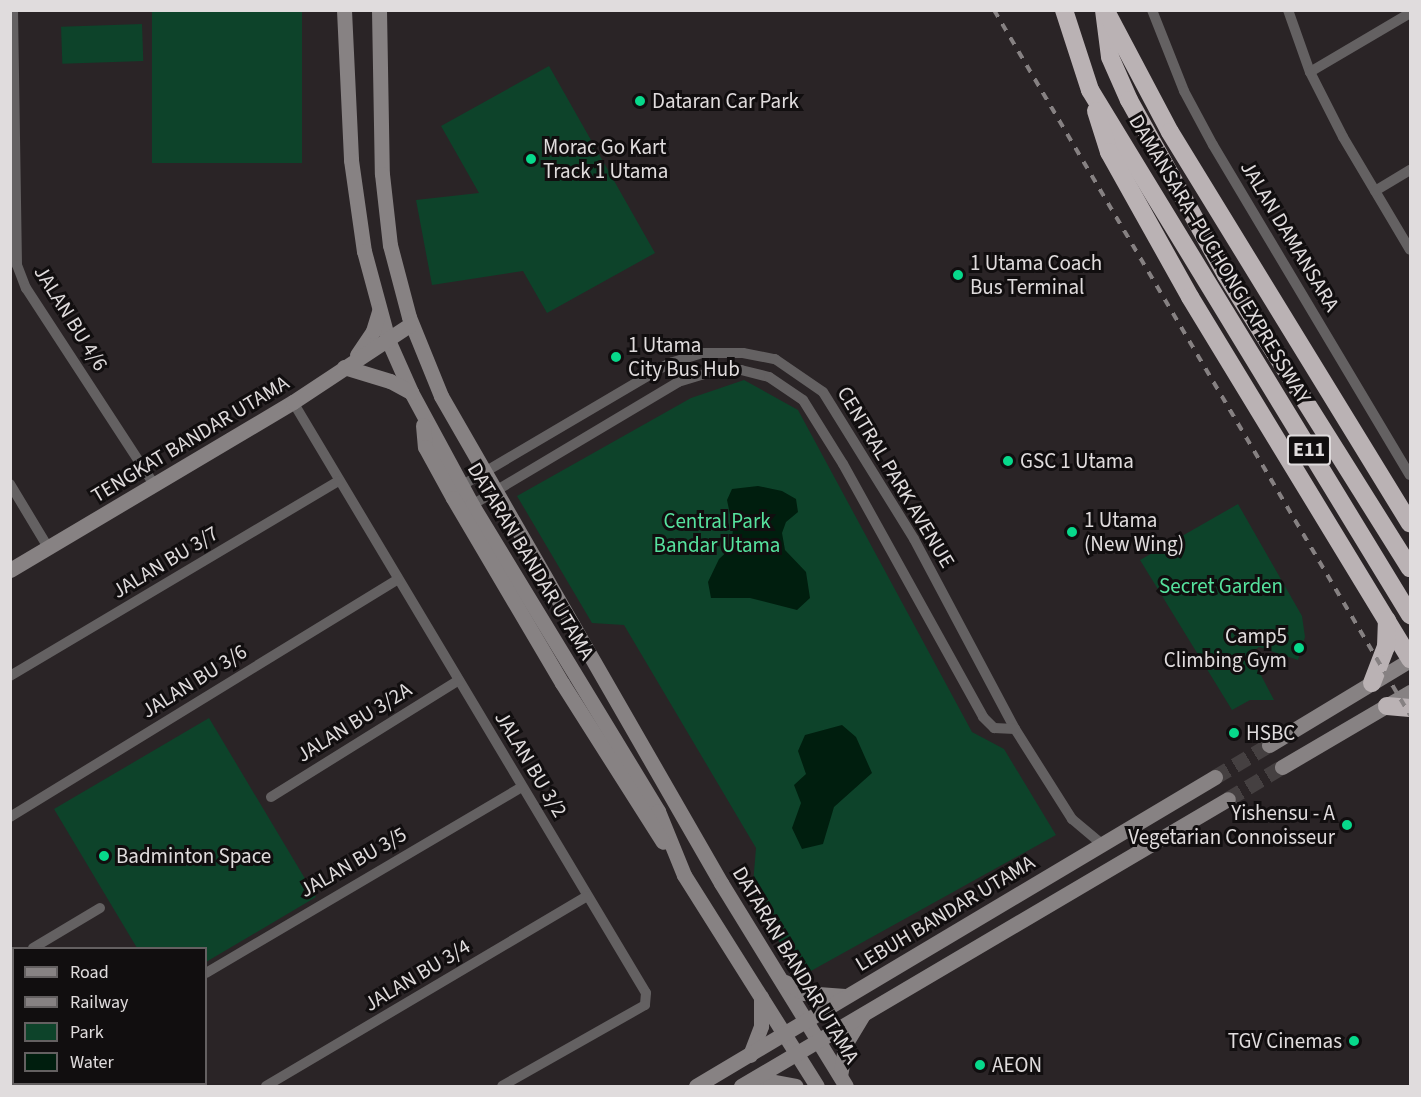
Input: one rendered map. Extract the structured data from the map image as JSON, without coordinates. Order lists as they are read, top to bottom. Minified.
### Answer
{"streets":{"highway":["DAMANSARA–PUCHONG EXPRESSWAY","E11"],"main road":["TENGKAT BANDAR UTAMA","DATARAN BANDAR UTAMA","LEBUH BANDAR UTAMA"],"street":["JALAN DAMANSARA","JALAN BU 4/6","CENTRAL PARK AVENUE","JALAN BU 3/7","JALAN BU 3/6","JALAN BU 3/2A","JALAN BU 3/2","JALAN BU 3/5","JALAN BU 3/4"]},"crossings":[["JALAN BU 4/6","TENGKAT BANDAR UTAMA"],["TENGKAT BANDAR UTAMA","DATARAN BANDAR UTAMA"],["TENGKAT BANDAR UTAMA","JALAN BU 3/2"],["CENTRAL PARK AVENUE","DATARAN BANDAR UTAMA"],["CENTRAL PARK AVENUE","LEBUH BANDAR UTAMA"],["DATARAN BANDAR UTAMA","LEBUH BANDAR UTAMA"],["JALAN BU 3/7","JALAN BU 3/2"],["JALAN BU 3/6","JALAN BU 3/2"],["JALAN BU 3/2A","JALAN BU 3/2"],["JALAN BU 3/2","JALAN BU 3/5"],["JALAN BU 3/2","JALAN BU 3/4"]],"parks":["Central Park Bandar Utama","Secret Garden"],"places":["Dataran Car Park","Morac Go Kart Track 1 Utama","1 Utama Coach Bus Terminal","1 Utama City Bus Hub","GSC 1 Utama","1 Utama (New Wing)","Camp5 Climbing Gym","HSBC","Yishensu - A Vegetarian Connoisseur","Badminton Space","TGV Cinemas","AEON"],"legend":["Road","Railway","Park","Water"]}
